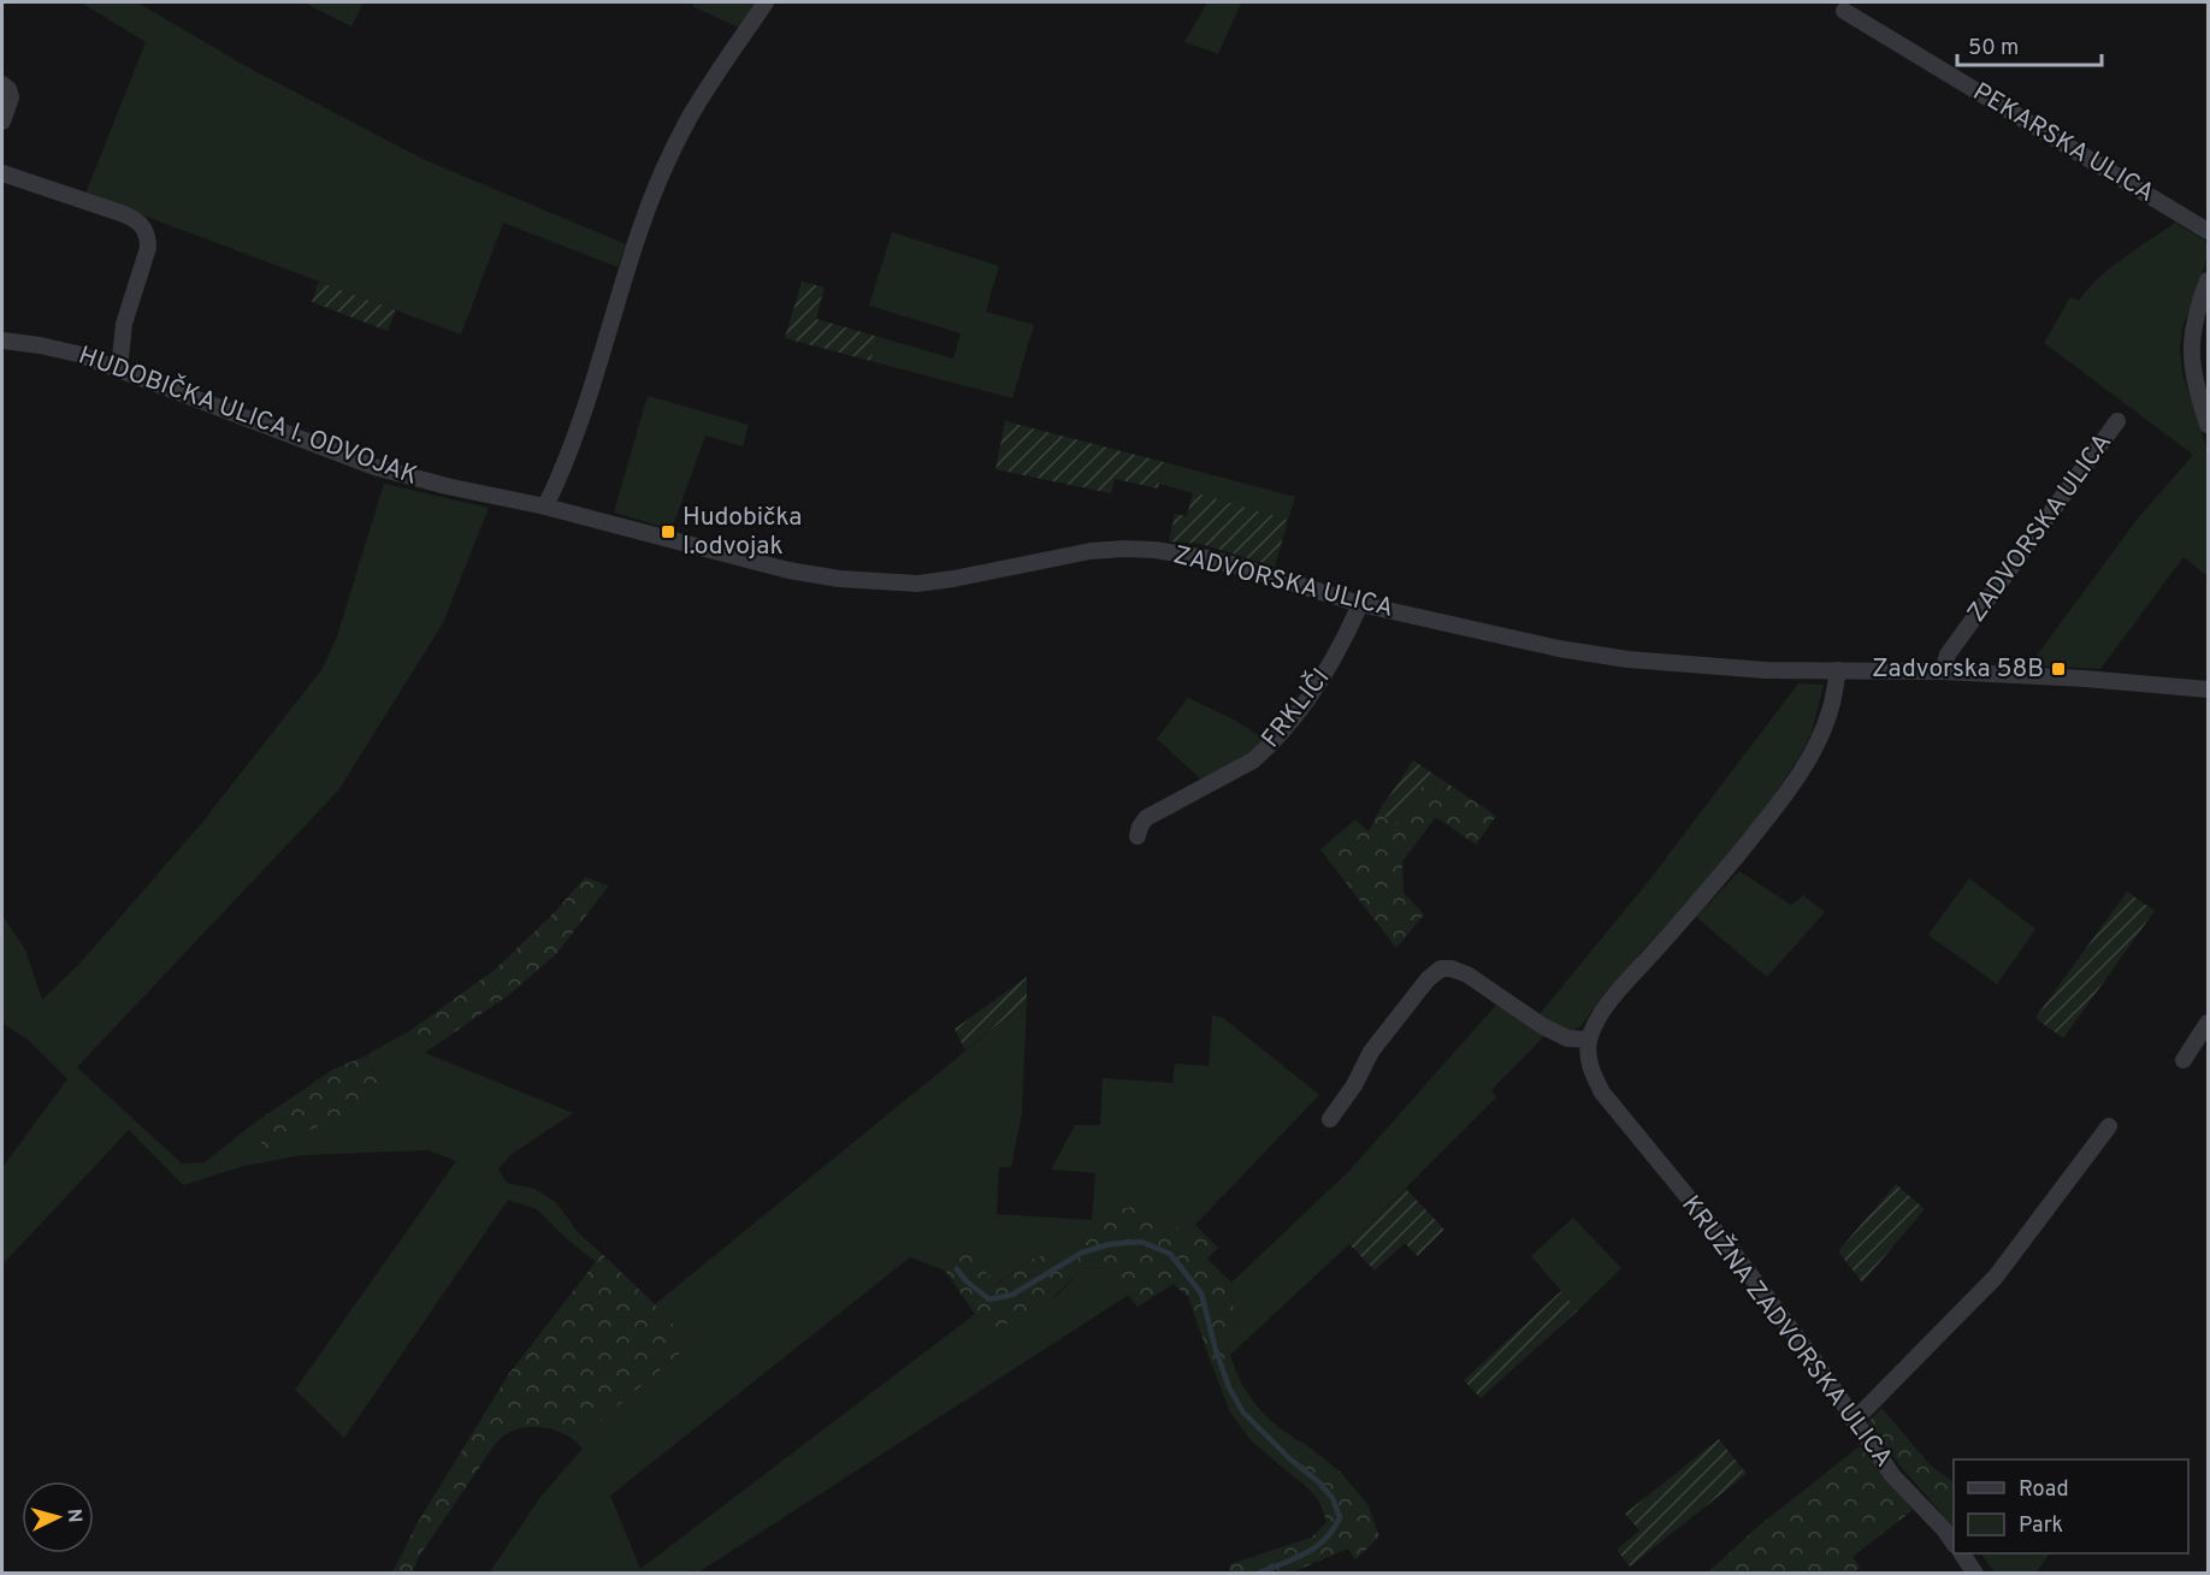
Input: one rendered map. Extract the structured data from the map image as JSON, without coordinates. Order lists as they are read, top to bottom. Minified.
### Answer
{"streets":{"street":["PEKARSKA ULICA","HUDOBIČKA ULICA I. ODVOJAK","ZADVORSKA ULICA","FRKLIČI","KRUŽNA ZADVORSKA ULICA"]},"crossings":[["HUDOBIČKA ULICA I. ODVOJAK","ZADVORSKA ULICA"],["ZADVORSKA ULICA","FRKLIČI"]],"places":{"transit":["Hudobička I.odvojak","Zadvorska 58B"]},"legend":["Road","Park"],"scale_bar":"50 m","north":"right"}
